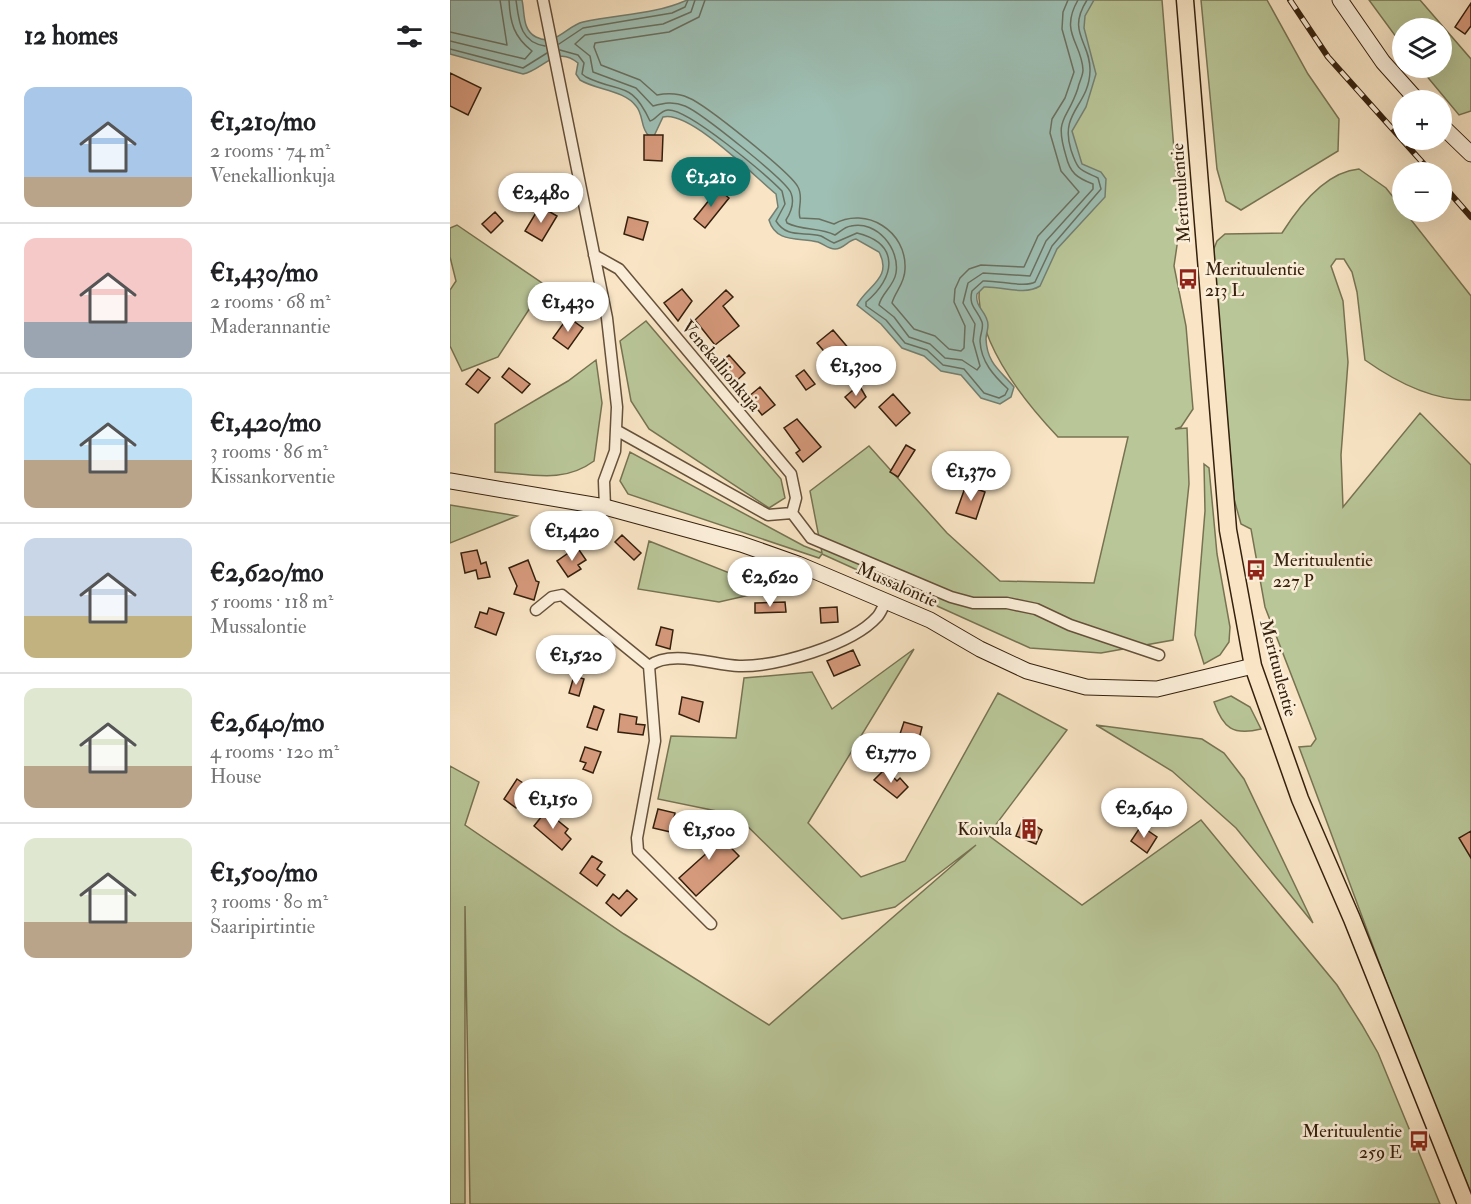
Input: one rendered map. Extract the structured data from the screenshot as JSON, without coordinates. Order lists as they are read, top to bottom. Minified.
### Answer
{"streets":{"main road":["Merituulentie","Mussalontie"],"street":["Venekallionkuja"]},"crossings":[["Merituulentie","Mussalontie"]],"places":{"bus stop":["Merituulentie 213 L","Merituulentie 227 P","Merituulentie 259 E"],"building":["Koivula"]},"page":{"heading":"12 homes","map_buttons":["+","−"],"list":[{"name":"€1,210/mo","note":"2 rooms · 74 m² · Venekallionkuja"},{"name":"€1,430/mo","note":"2 rooms · 68 m² · Maderannantie"},{"name":"€1,420/mo","note":"3 rooms · 86 m² · Kissankorventie"},{"name":"€2,620/mo","note":"5 rooms · 118 m² · Mussalontie"},{"name":"€2,640/mo","note":"4 rooms · 120 m² · House"},{"name":"€1,500/mo","note":"3 rooms · 80 m² · Saaripirtintie"}],"price":["€1,210","€2,480","€1,430","€1,300","€1,370","€1,420","€2,620","€1,520","€1,770","€1,150","€2,640","€1,500"]}}
